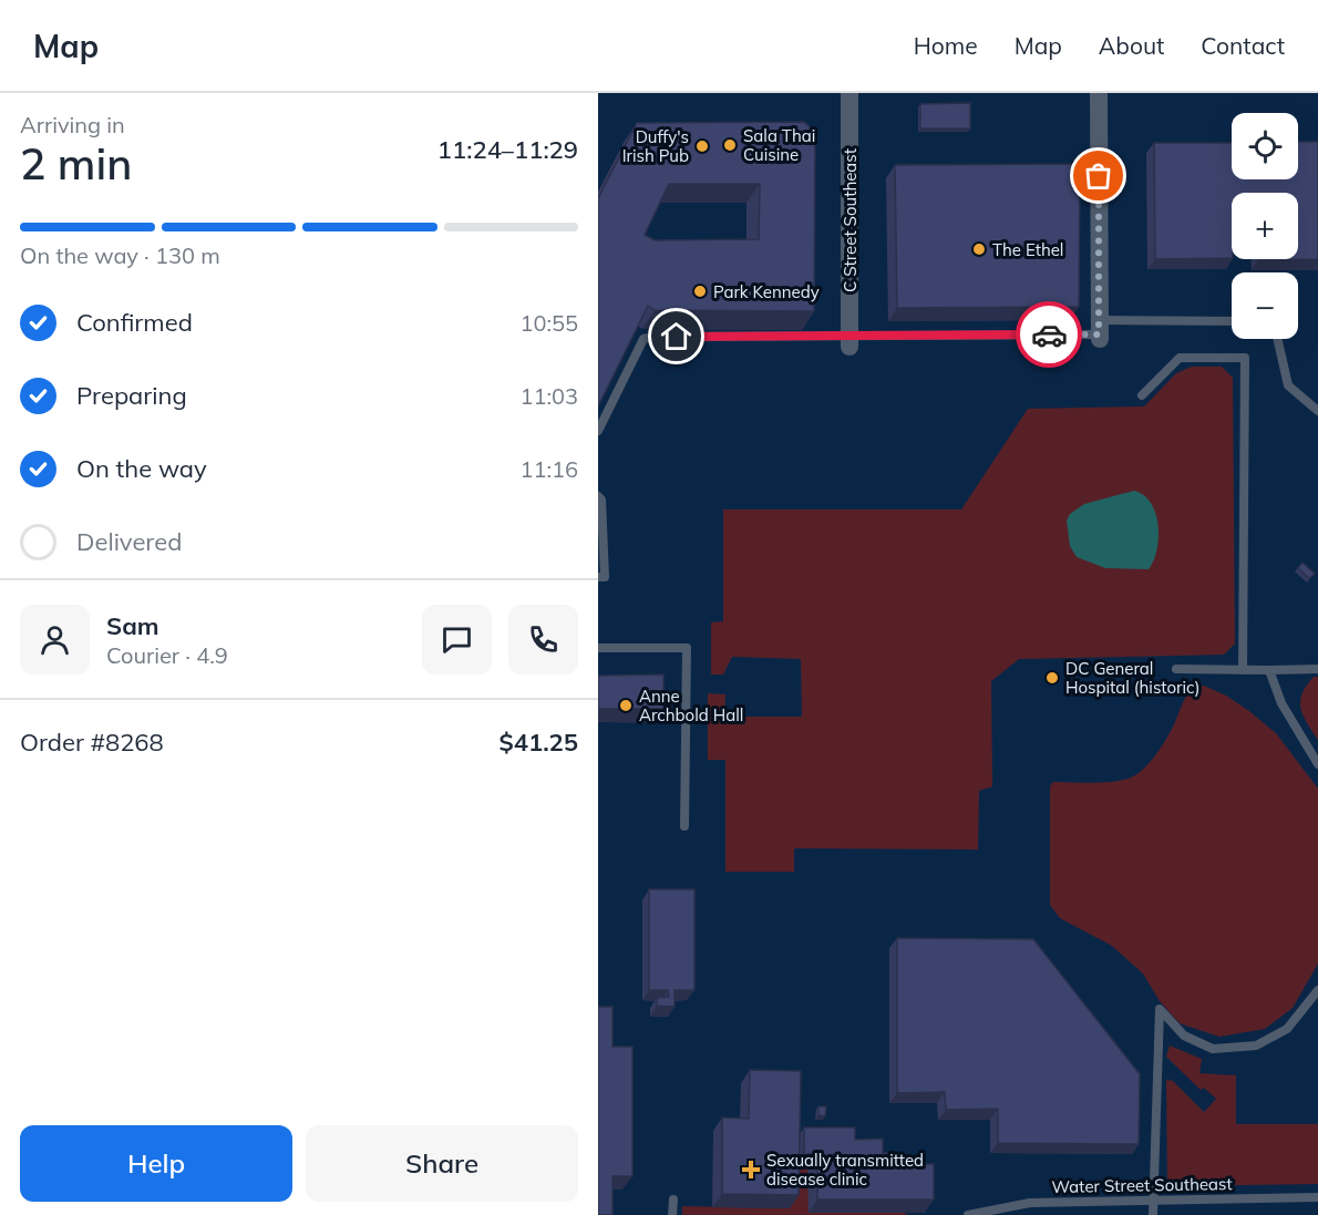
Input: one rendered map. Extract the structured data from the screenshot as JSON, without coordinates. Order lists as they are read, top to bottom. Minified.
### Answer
{"streets":{"street":["C Street Southeast"],"lane":["Water Street Southeast"]},"places":{"other":["Sala Thai Cuisine","Duffy's Irish Pub","The Ethel","Park Kennedy","DC General Hospital (historic)","Anne Archbold Hall"],"health":["Sexually transmitted disease clinic"]},"page":{"header":"Map","nav":["Home","Map","About","Contact"],"heading":["2 min","Arriving in","11:24–11:29"],"panel":["Sam","Courier · 4.9","Order #8268","$41.25"],"map_buttons":["+","−"],"bar":"On the way · 130 m","list":[["Confirmed","10:55"],["Preparing","11:03"],["On the way","11:16"],"Delivered"],"buttons":["Help","Share"]}}
